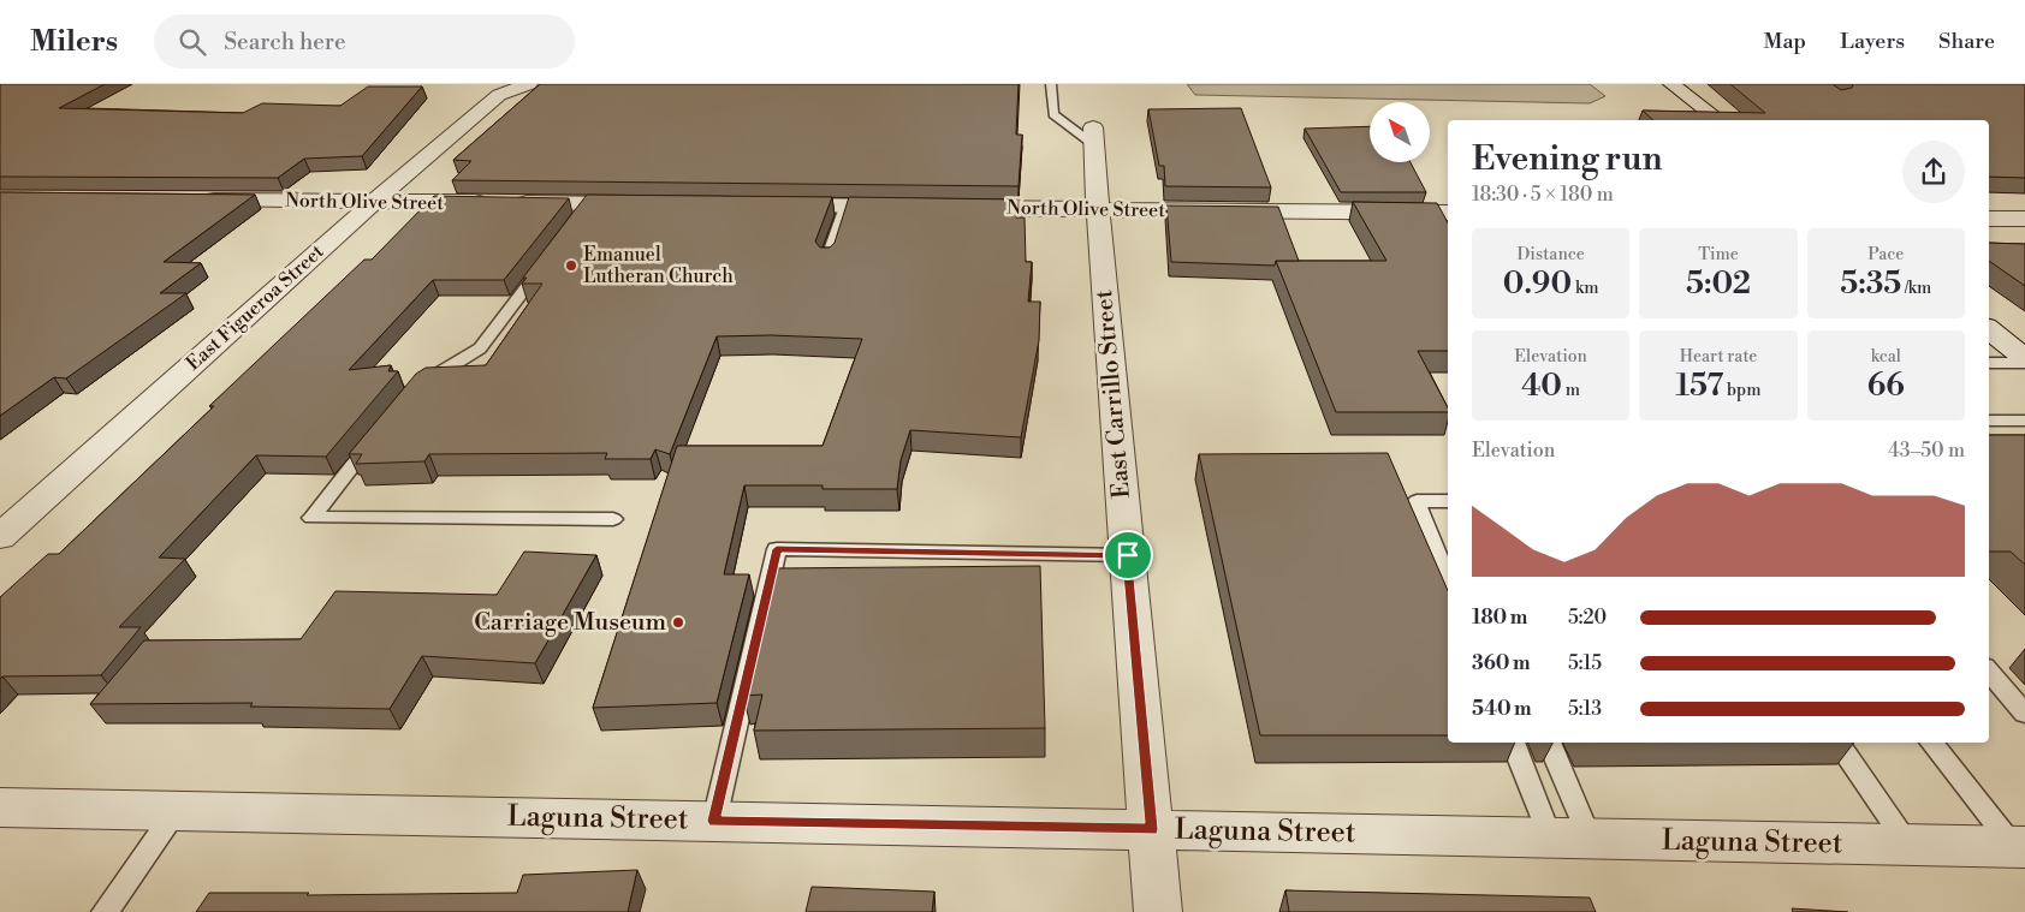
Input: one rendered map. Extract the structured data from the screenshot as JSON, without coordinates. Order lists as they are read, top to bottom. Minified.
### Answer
{"streets":{"street":["North Olive Street","East Figueroa Street","East Carrillo Street","Laguna Street"]},"crossings":[["North Olive Street","East Figueroa Street"],["North Olive Street","East Carrillo Street"],["East Carrillo Street","Laguna Street"]],"places":["Emanuel Lutheran Church","Carriage Museum"],"north":"top left","page":{"header":"Milers","search":"Search here","nav":["Map","Layers","Share"],"heading":["Evening run","18:30 · 5 × 180 m"],"stats":[["Distance","0.90 km"],["Time","5:02"],["Pace","5:35 /km"],["Elevation","40 m"],["Heart rate","157 bpm"],["kcal","66"]],"chart":["Elevation","43–50 m"],"list":[{"name":"180 m","note":"5:20"},{"name":"360 m","note":"5:15"},{"name":"540 m","note":"5:13"}]}}
